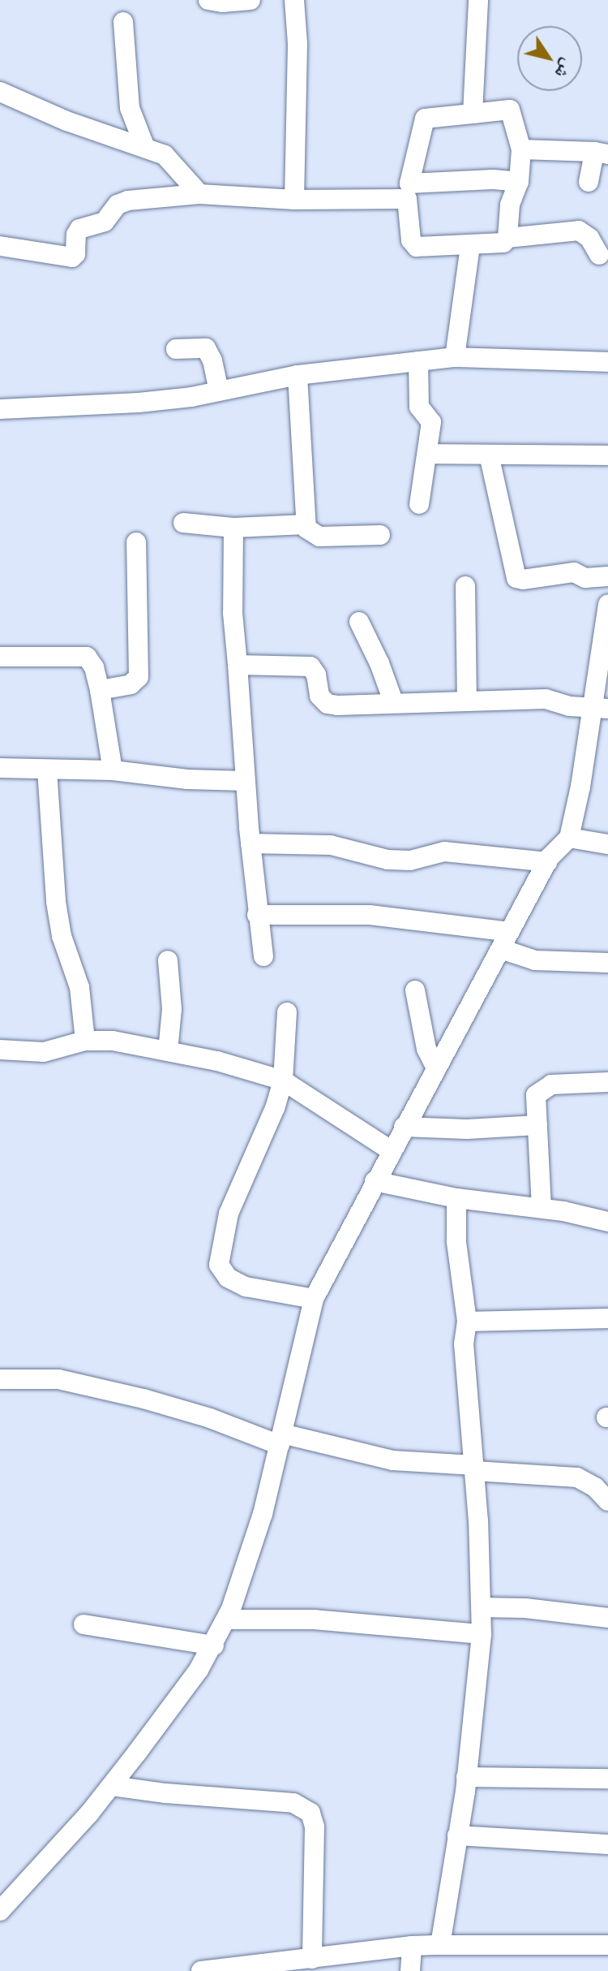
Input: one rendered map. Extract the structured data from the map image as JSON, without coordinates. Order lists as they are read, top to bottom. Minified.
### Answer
{"north":"bottom right"}
